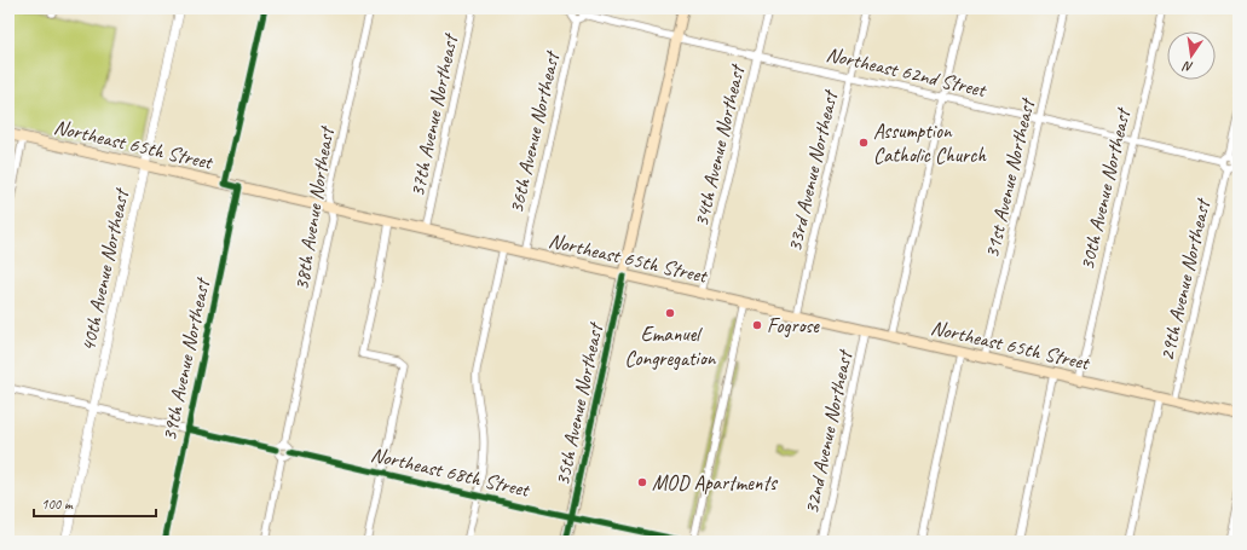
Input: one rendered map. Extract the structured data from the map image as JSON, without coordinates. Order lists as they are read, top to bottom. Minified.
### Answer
{"streets":{"main road":["Northeast 65th Street","35th Avenue Northeast"],"street":["Northeast 62nd Street","37th Avenue Northeast","36th Avenue Northeast","34th Avenue Northeast","33rd Avenue Northeast","31st Avenue Northeast","30th Avenue Northeast","38th Avenue Northeast","40th Avenue Northeast","29th Avenue Northeast","39th Avenue Northeast","32nd Avenue Northeast","Northeast 68th Street"]},"crossings":[["Northeast 62nd Street","34th Avenue Northeast"],["Northeast 62nd Street","33rd Avenue Northeast"],["Northeast 62nd Street","31st Avenue Northeast"],["Northeast 62nd Street","30th Avenue Northeast"],["Northeast 62nd Street","29th Avenue Northeast"],["Northeast 62nd Street","35th Avenue Northeast"],["37th Avenue Northeast","Northeast 65th Street"],["36th Avenue Northeast","Northeast 65th Street"],["Northeast 65th Street","34th Avenue Northeast"],["Northeast 65th Street","33rd Avenue Northeast"],["Northeast 65th Street","31st Avenue Northeast"],["Northeast 65th Street","30th Avenue Northeast"],["Northeast 65th Street","38th Avenue Northeast"],["Northeast 65th Street","40th Avenue Northeast"],["Northeast 65th Street","29th Avenue Northeast"],["Northeast 65th Street","39th Avenue Northeast"],["Northeast 65th Street","35th Avenue Northeast"],["Northeast 65th Street","32nd Avenue Northeast"],["38th Avenue Northeast","Northeast 68th Street"],["35th Avenue Northeast","Northeast 68th Street"]],"places":["Assumption Catholic Church","Emanuel Congregation","Fogrose","MOD Apartments"],"scale_bar":"100 m","north":"bottom"}
